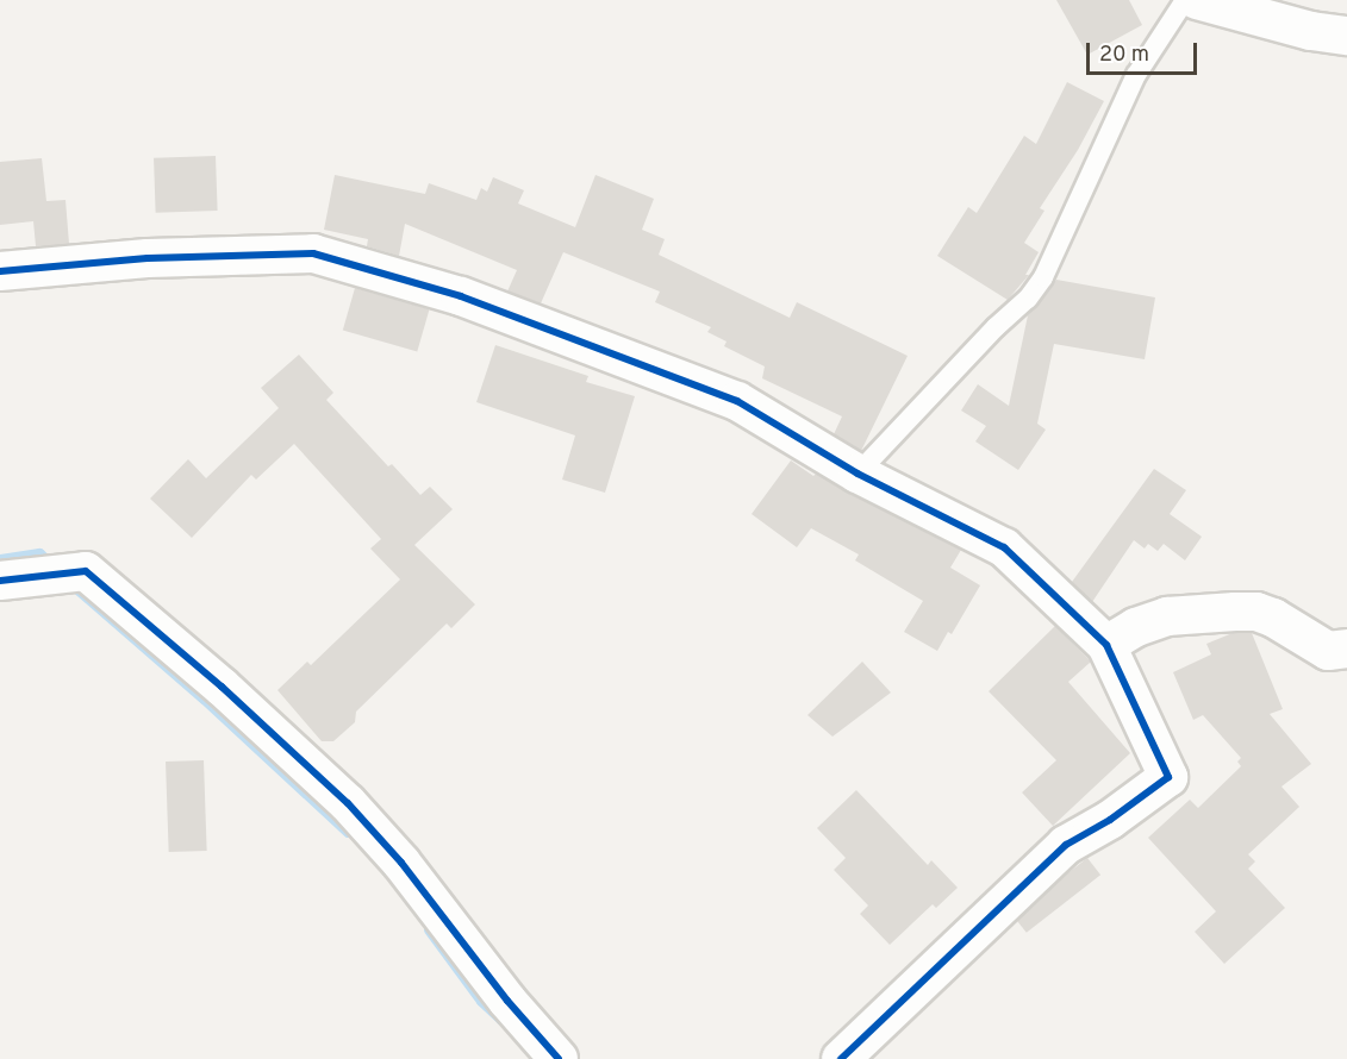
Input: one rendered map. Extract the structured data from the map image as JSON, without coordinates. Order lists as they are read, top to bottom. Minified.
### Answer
{"scale_bar":"20 m"}
